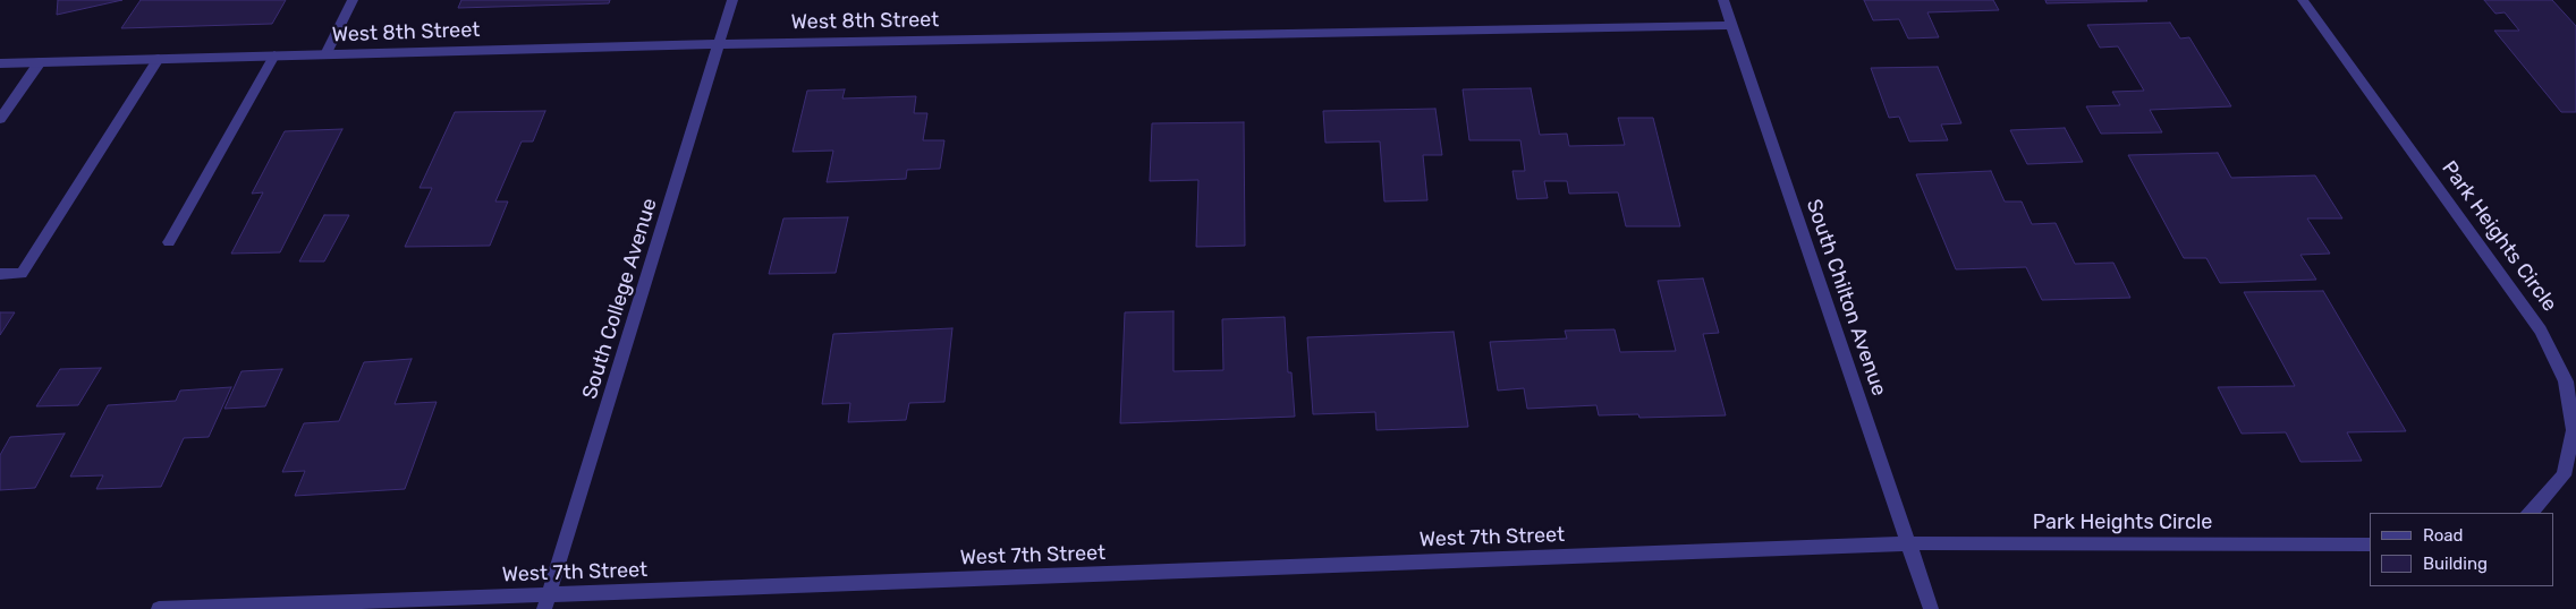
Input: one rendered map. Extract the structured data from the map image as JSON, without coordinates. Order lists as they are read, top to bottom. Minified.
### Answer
{"streets":{"street":["West 8th Street","Park Heights Circle","South Chilton Avenue","South College Avenue","West 7th Street"]},"crossings":[["West 8th Street","South Chilton Avenue"],["West 8th Street","South College Avenue"],["Park Heights Circle","South Chilton Avenue"],["Park Heights Circle","West 7th Street"],["South Chilton Avenue","West 7th Street"],["South College Avenue","West 7th Street"]],"legend":["Road","Building"]}
